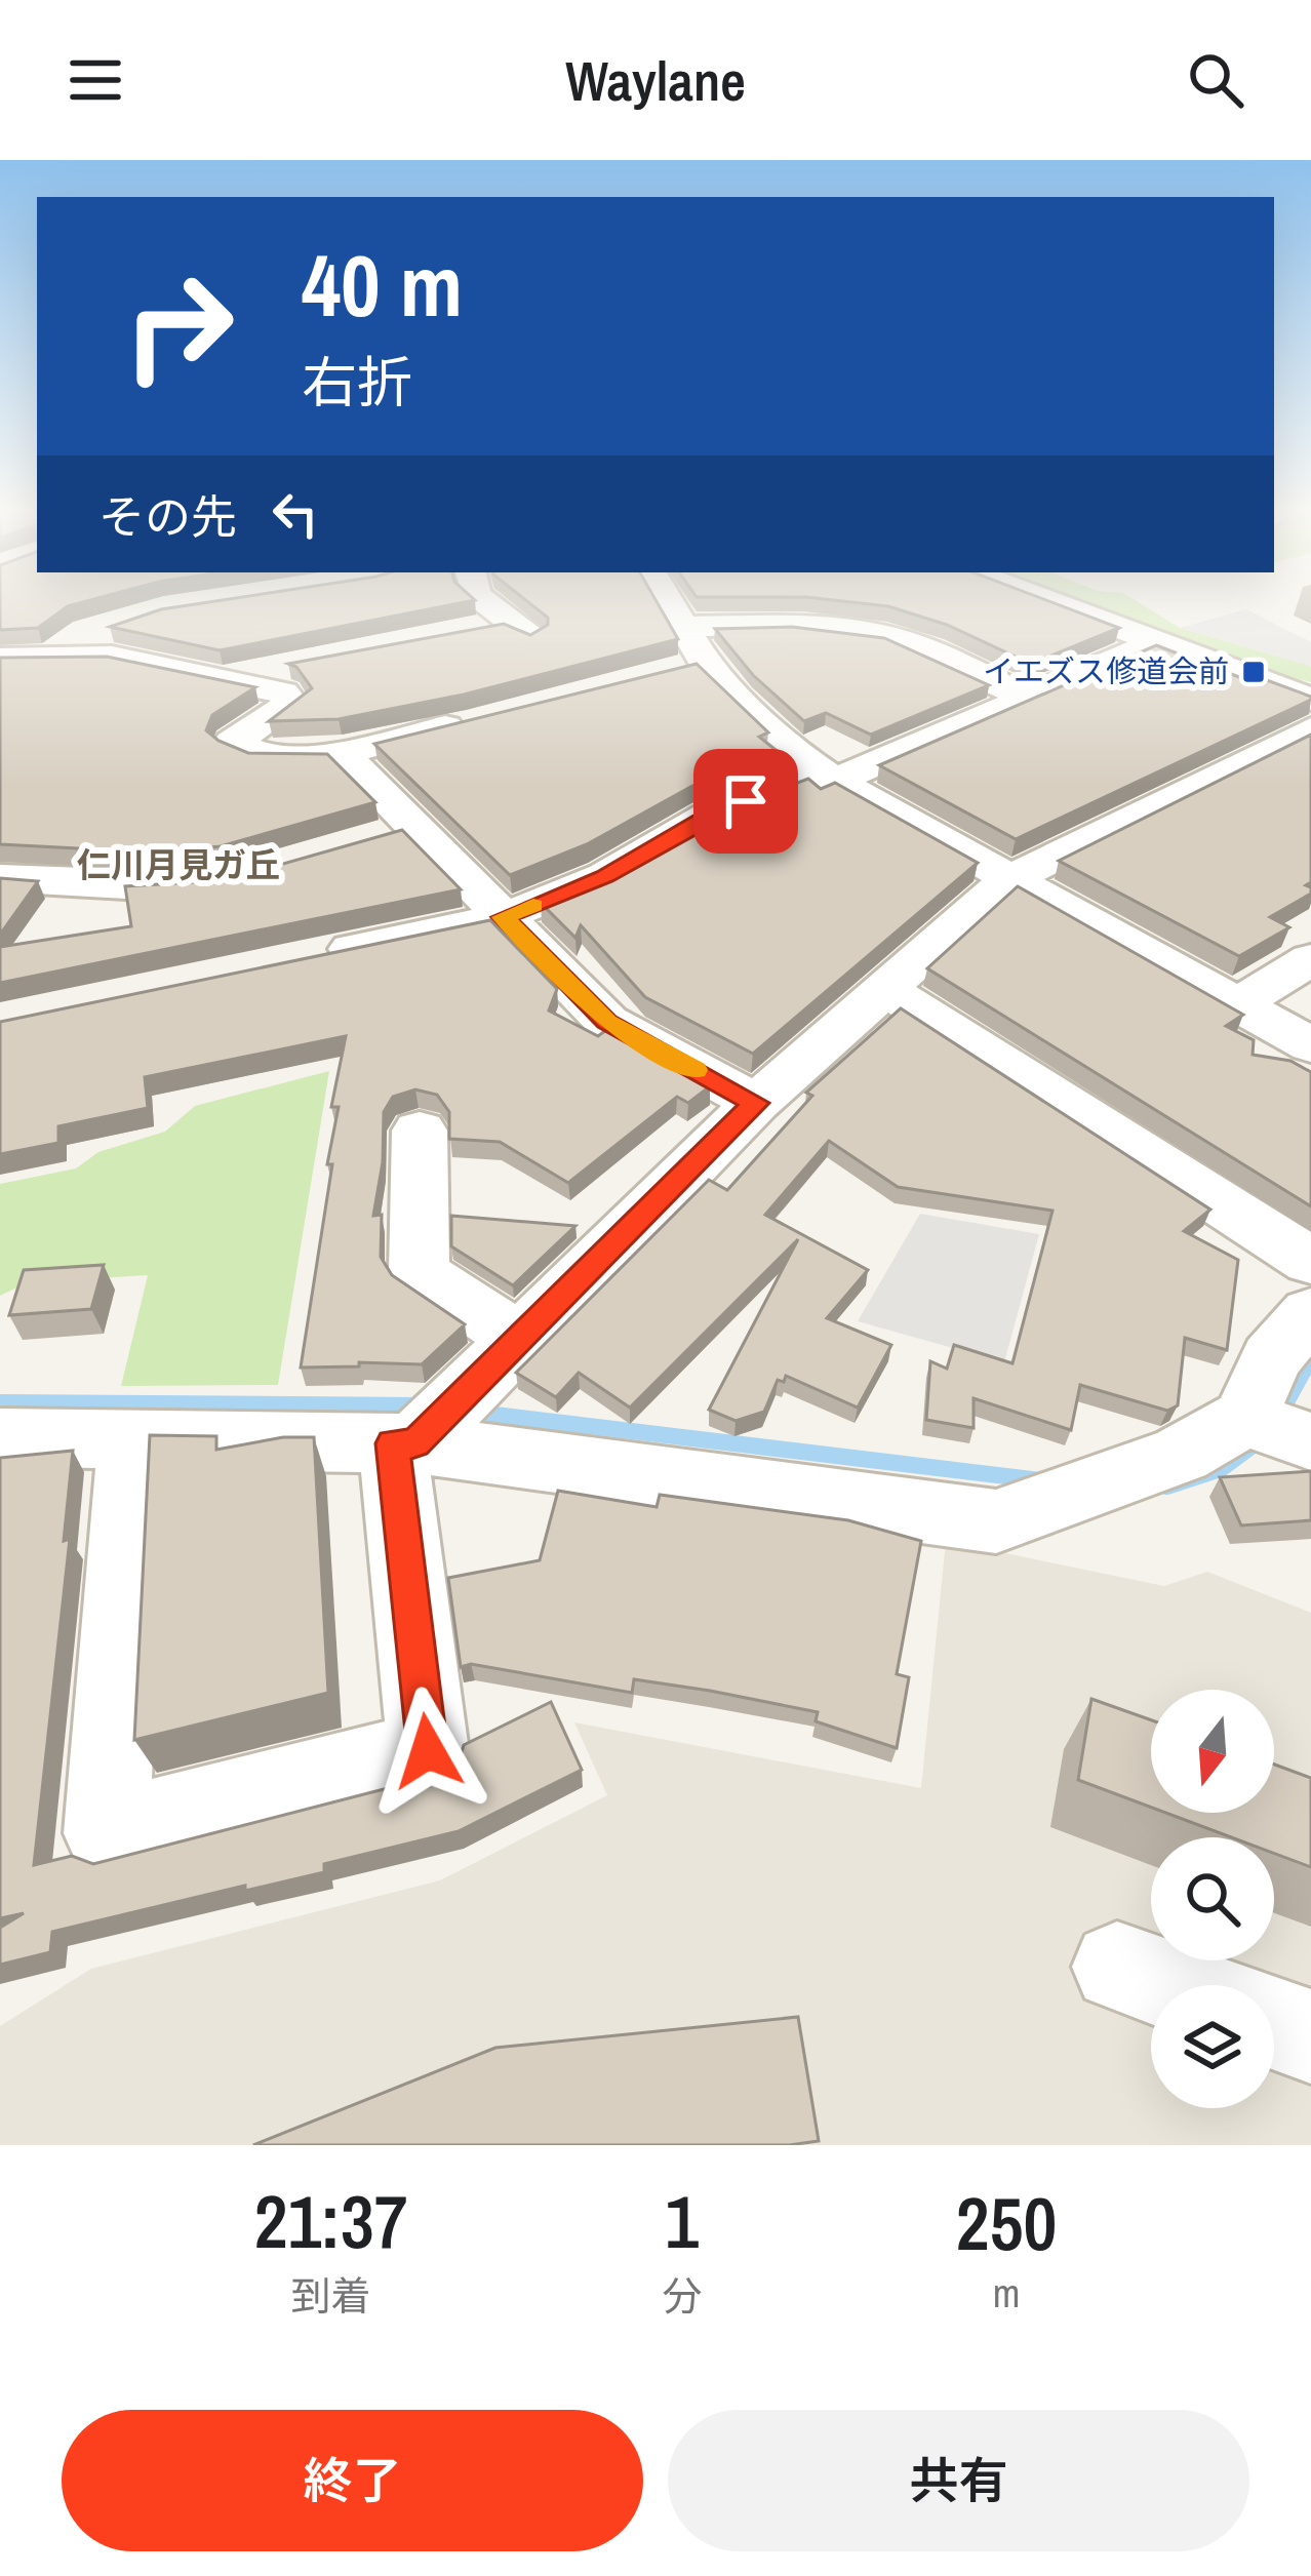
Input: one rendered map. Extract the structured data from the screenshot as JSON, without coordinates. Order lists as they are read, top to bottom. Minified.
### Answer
{"districts":["仁川月見ガ丘"],"places":{"transit":["イエズス修道会前"]},"north":"bottom","page":{"header":"Waylane","turn":["40 m","右折"],"then":"その先","eta":["21:37","到着","1","分","250","m"],"buttons":["終了","共有"]}}
